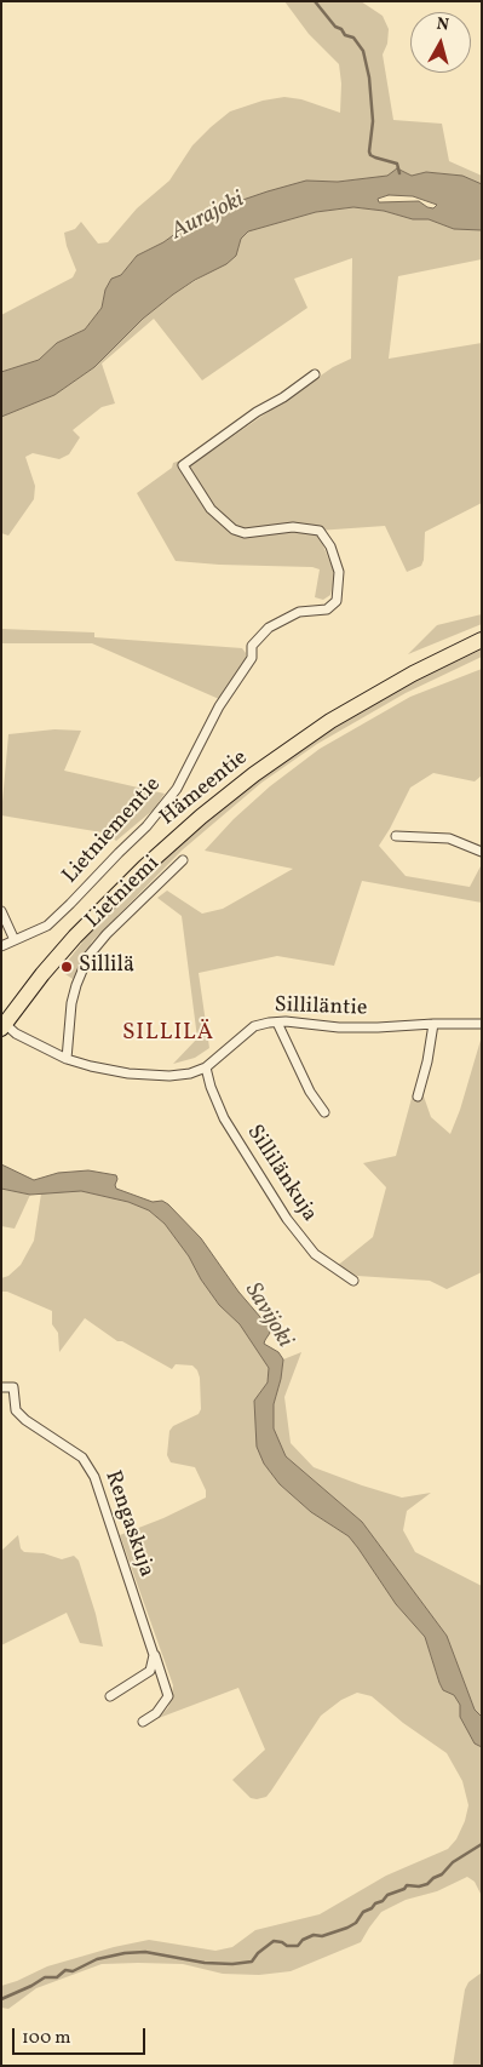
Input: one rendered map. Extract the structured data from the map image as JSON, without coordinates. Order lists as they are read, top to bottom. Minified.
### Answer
{"streets":{"highway":["Hämeentie"],"street":["Lietniementie","Lietniemi","Silliläntie","Sillilänkuja","Rengaskuja"]},"crossings":[["Hämeentie","Silliläntie"],["Lietniemi","Silliläntie"],["Silliläntie","Sillilänkuja"]],"districts":["SILLILÄ"],"water":["Aurajoki","Savijoki"],"places":["Sillilä"],"scale_bar":"100 m","north":"top"}
